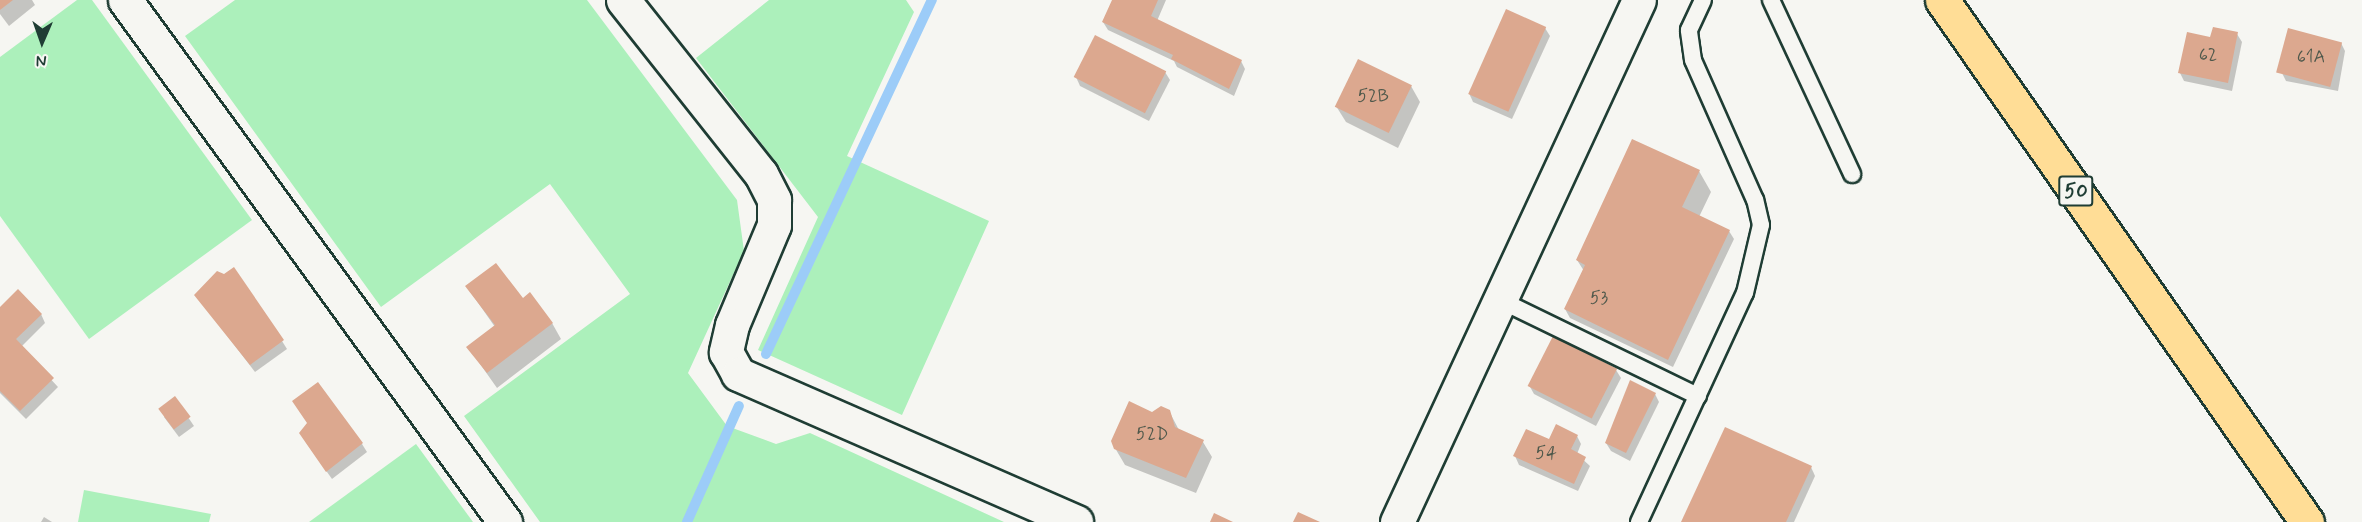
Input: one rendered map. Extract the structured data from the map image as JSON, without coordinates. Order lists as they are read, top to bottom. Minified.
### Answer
{"streets":{"main road":["50"]},"house_numbers":["62","61A","52B","53","52D","54"],"north":"bottom"}
